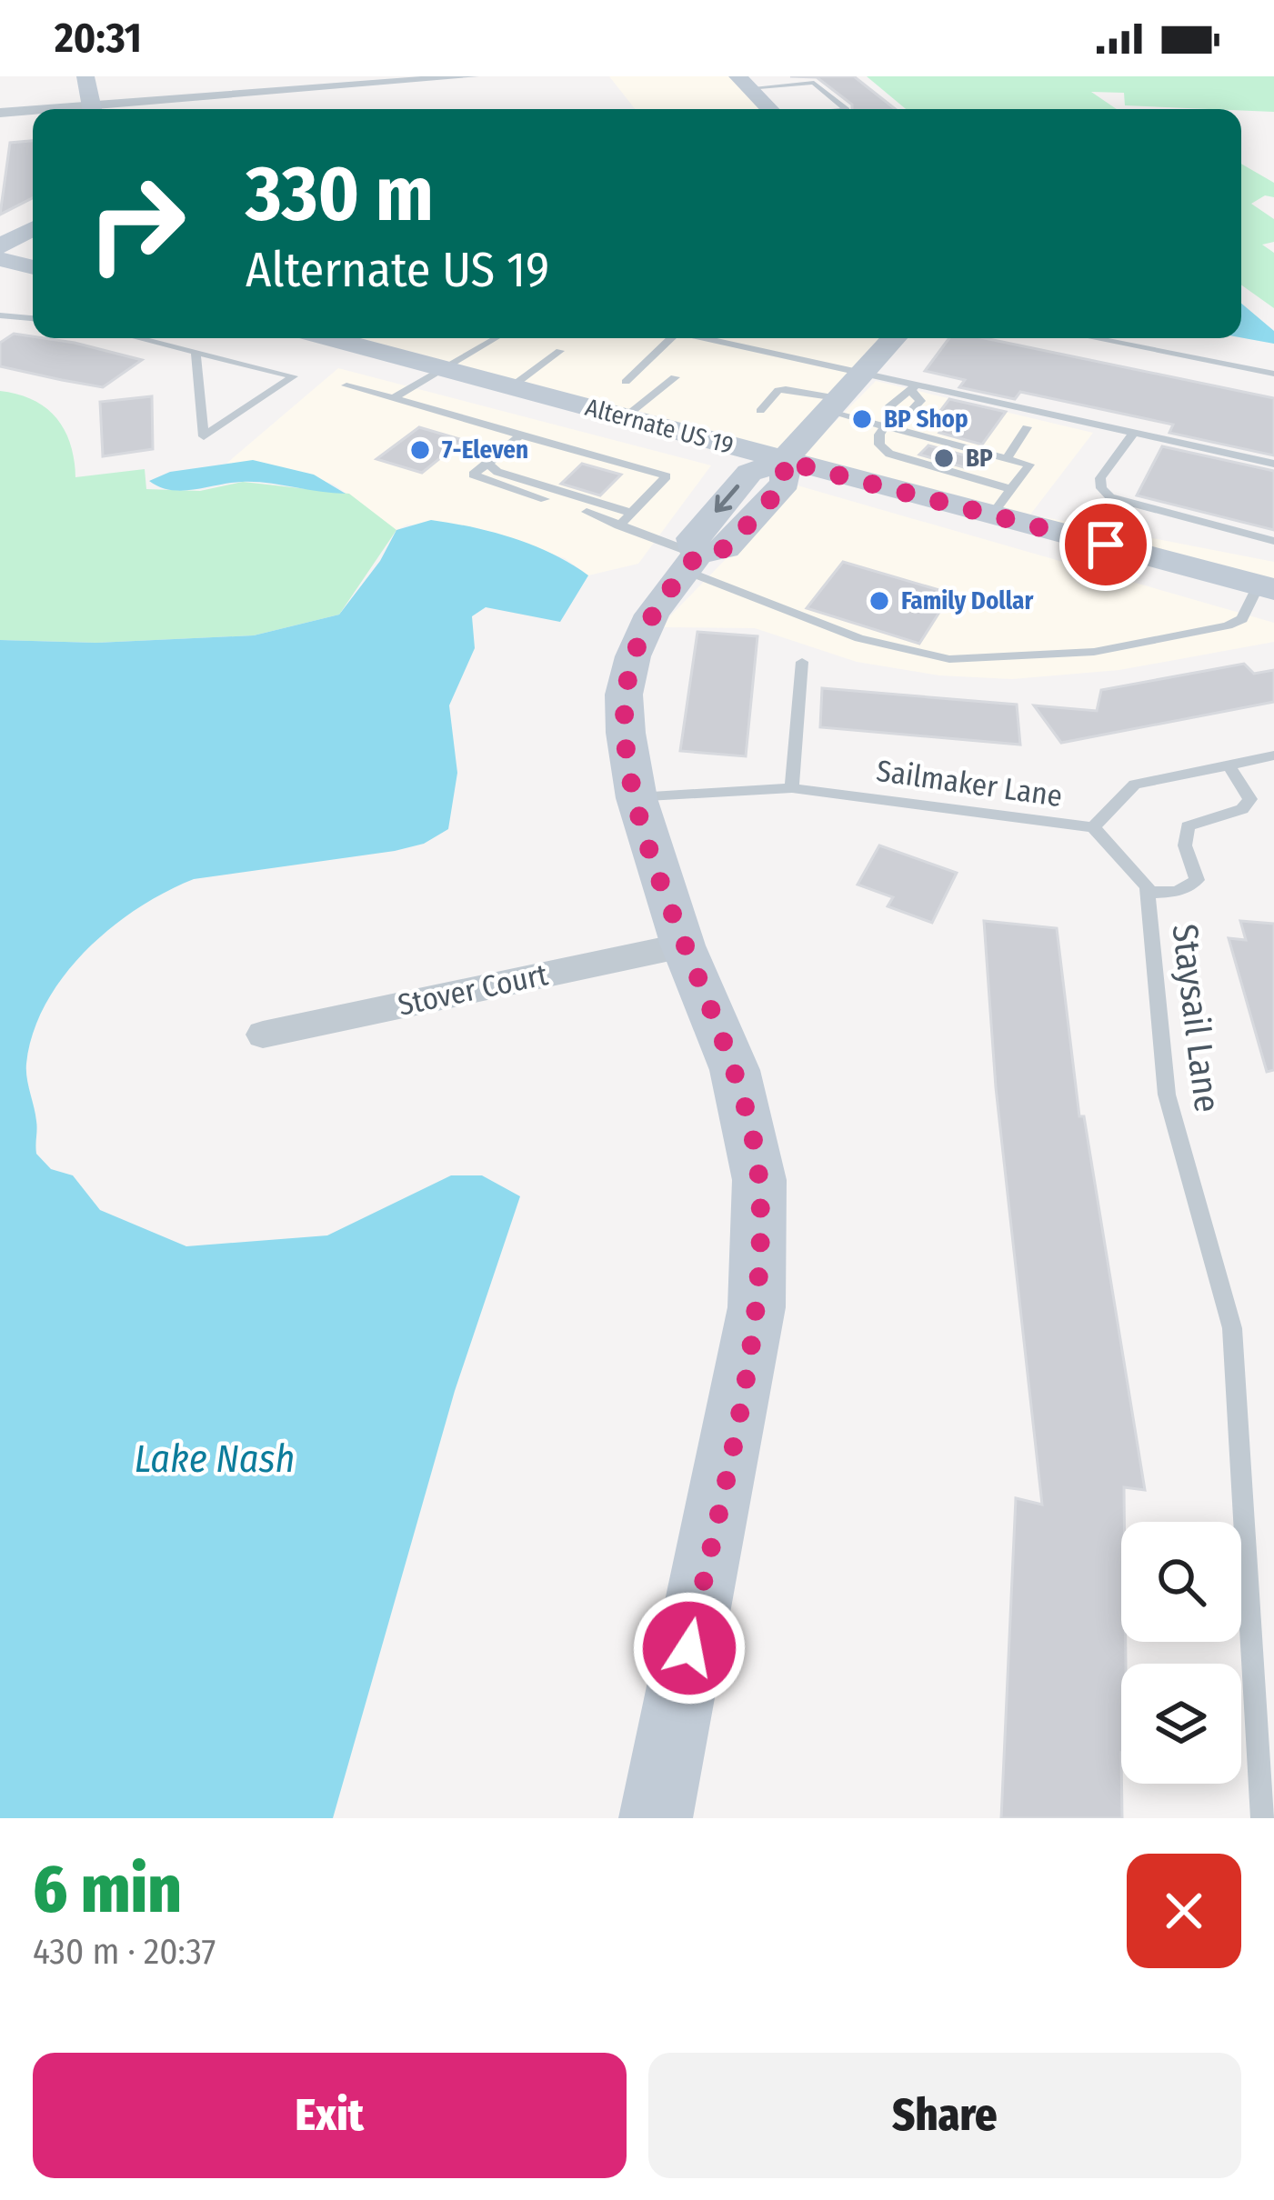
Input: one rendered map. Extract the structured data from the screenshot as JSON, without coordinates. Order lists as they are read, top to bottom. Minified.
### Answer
{"streets":{"street":["Alternate US 19","Stover Court"],"lane":["Sailmaker Lane","Staysail Lane"]},"crossings":[["Sailmaker Lane","Staysail Lane"]],"water":["Lake Nash"],"places":["BP Shop","7-Eleven","BP","Family Dollar"],"page":{"status":"20:31","turn":["330 m","Alternate US 19"],"heading":["6 min","430 m · 20:37"],"buttons":["Exit","Share"]}}
